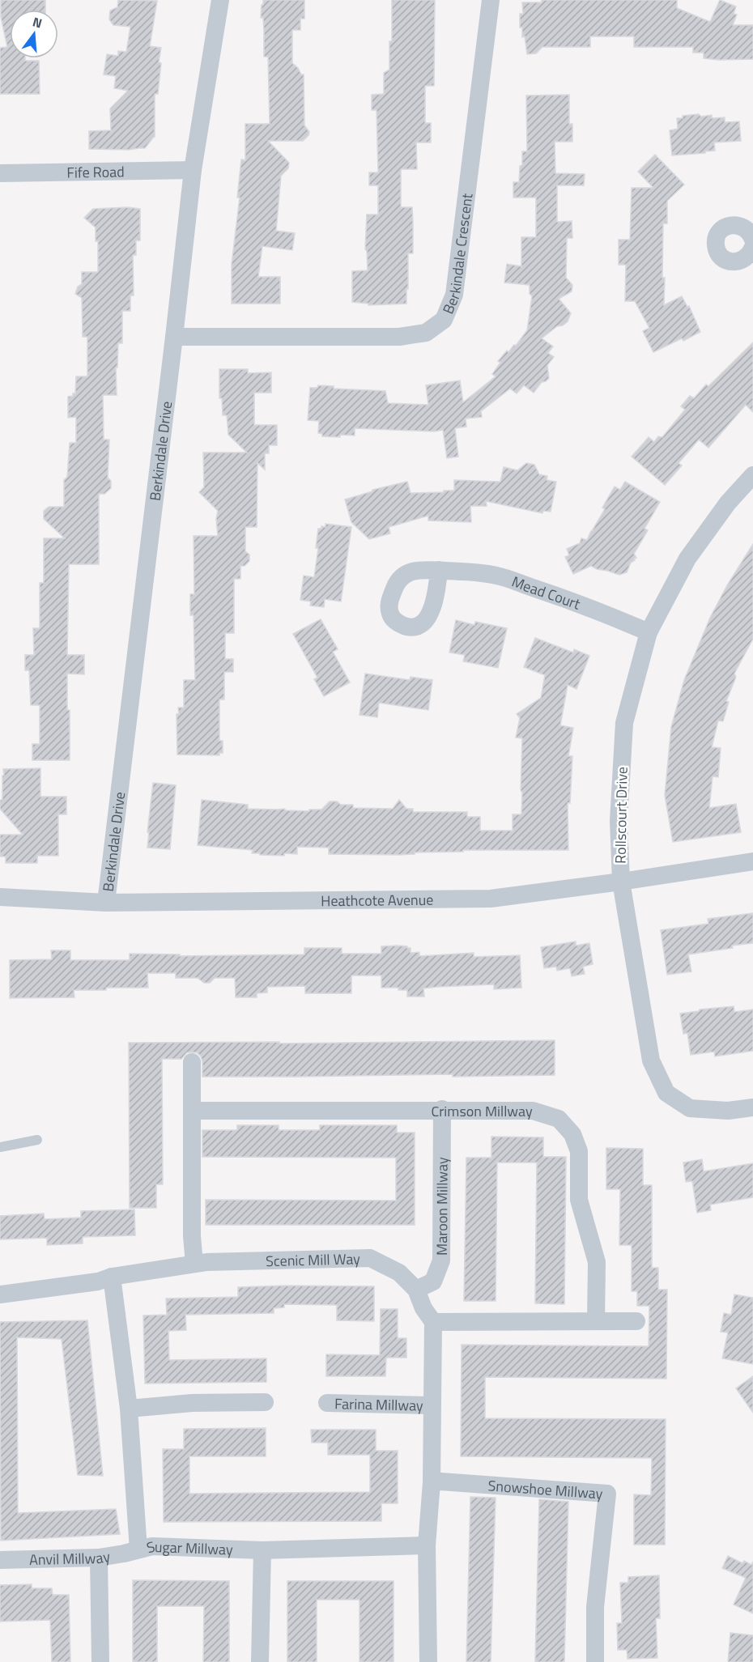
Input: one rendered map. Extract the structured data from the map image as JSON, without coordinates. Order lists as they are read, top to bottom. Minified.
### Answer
{"streets":{"street":["Fife Road","Berkindale Crescent","Berkindale Drive","Mead Court","Rollscourt Drive","Heathcote Avenue","Crimson Millway","Maroon Millway","Scenic Mill Way","Farina Millway","Snowshoe Millway","Sugar Millway","Anvil Millway"]},"crossings":[["Fife Road","Berkindale Drive"],["Berkindale Crescent","Berkindale Drive"],["Berkindale Drive","Heathcote Avenue"],["Mead Court","Rollscourt Drive"],["Rollscourt Drive","Heathcote Avenue"],["Crimson Millway","Maroon Millway"],["Maroon Millway","Scenic Mill Way"],["Scenic Mill Way","Sugar Millway"],["Sugar Millway","Anvil Millway"]],"north":"top"}
